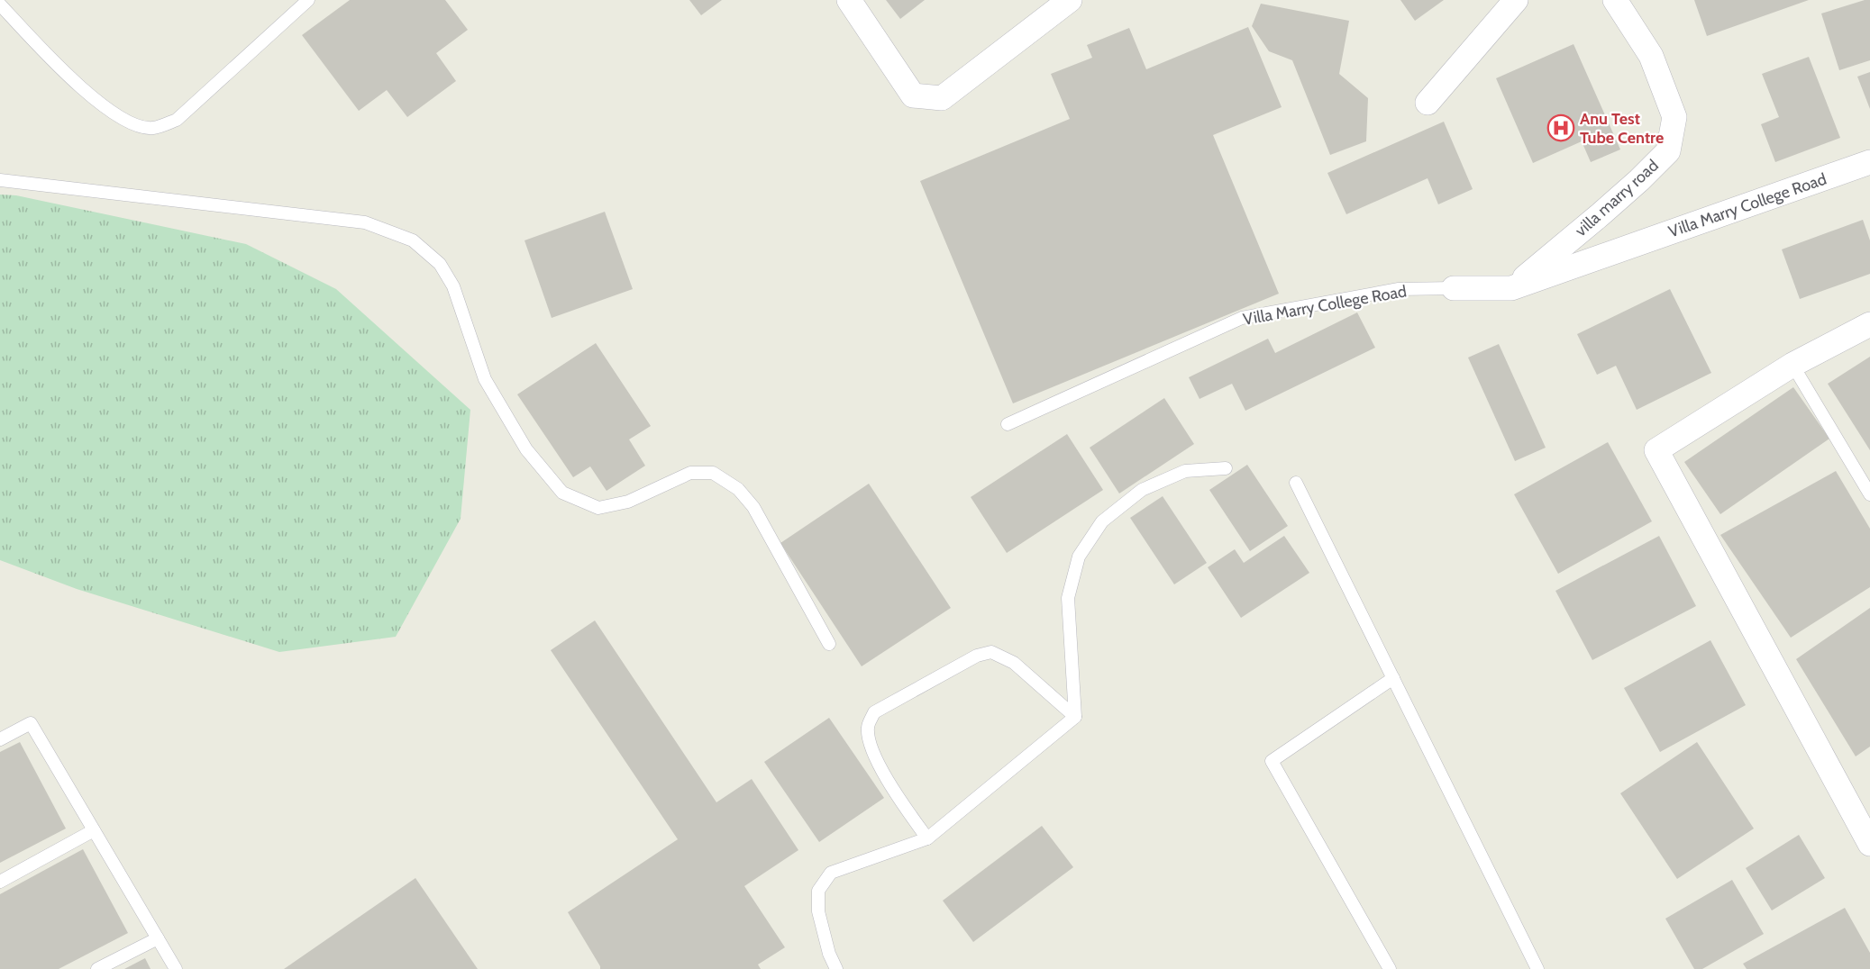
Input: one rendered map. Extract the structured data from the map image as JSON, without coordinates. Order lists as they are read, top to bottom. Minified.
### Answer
{"streets":{"street":["villa marry road","Villa Marry College Road"]},"crossings":[["villa marry road","Villa Marry College Road"]],"places":{"hospital":["Anu Test Tube Centre"]}}
